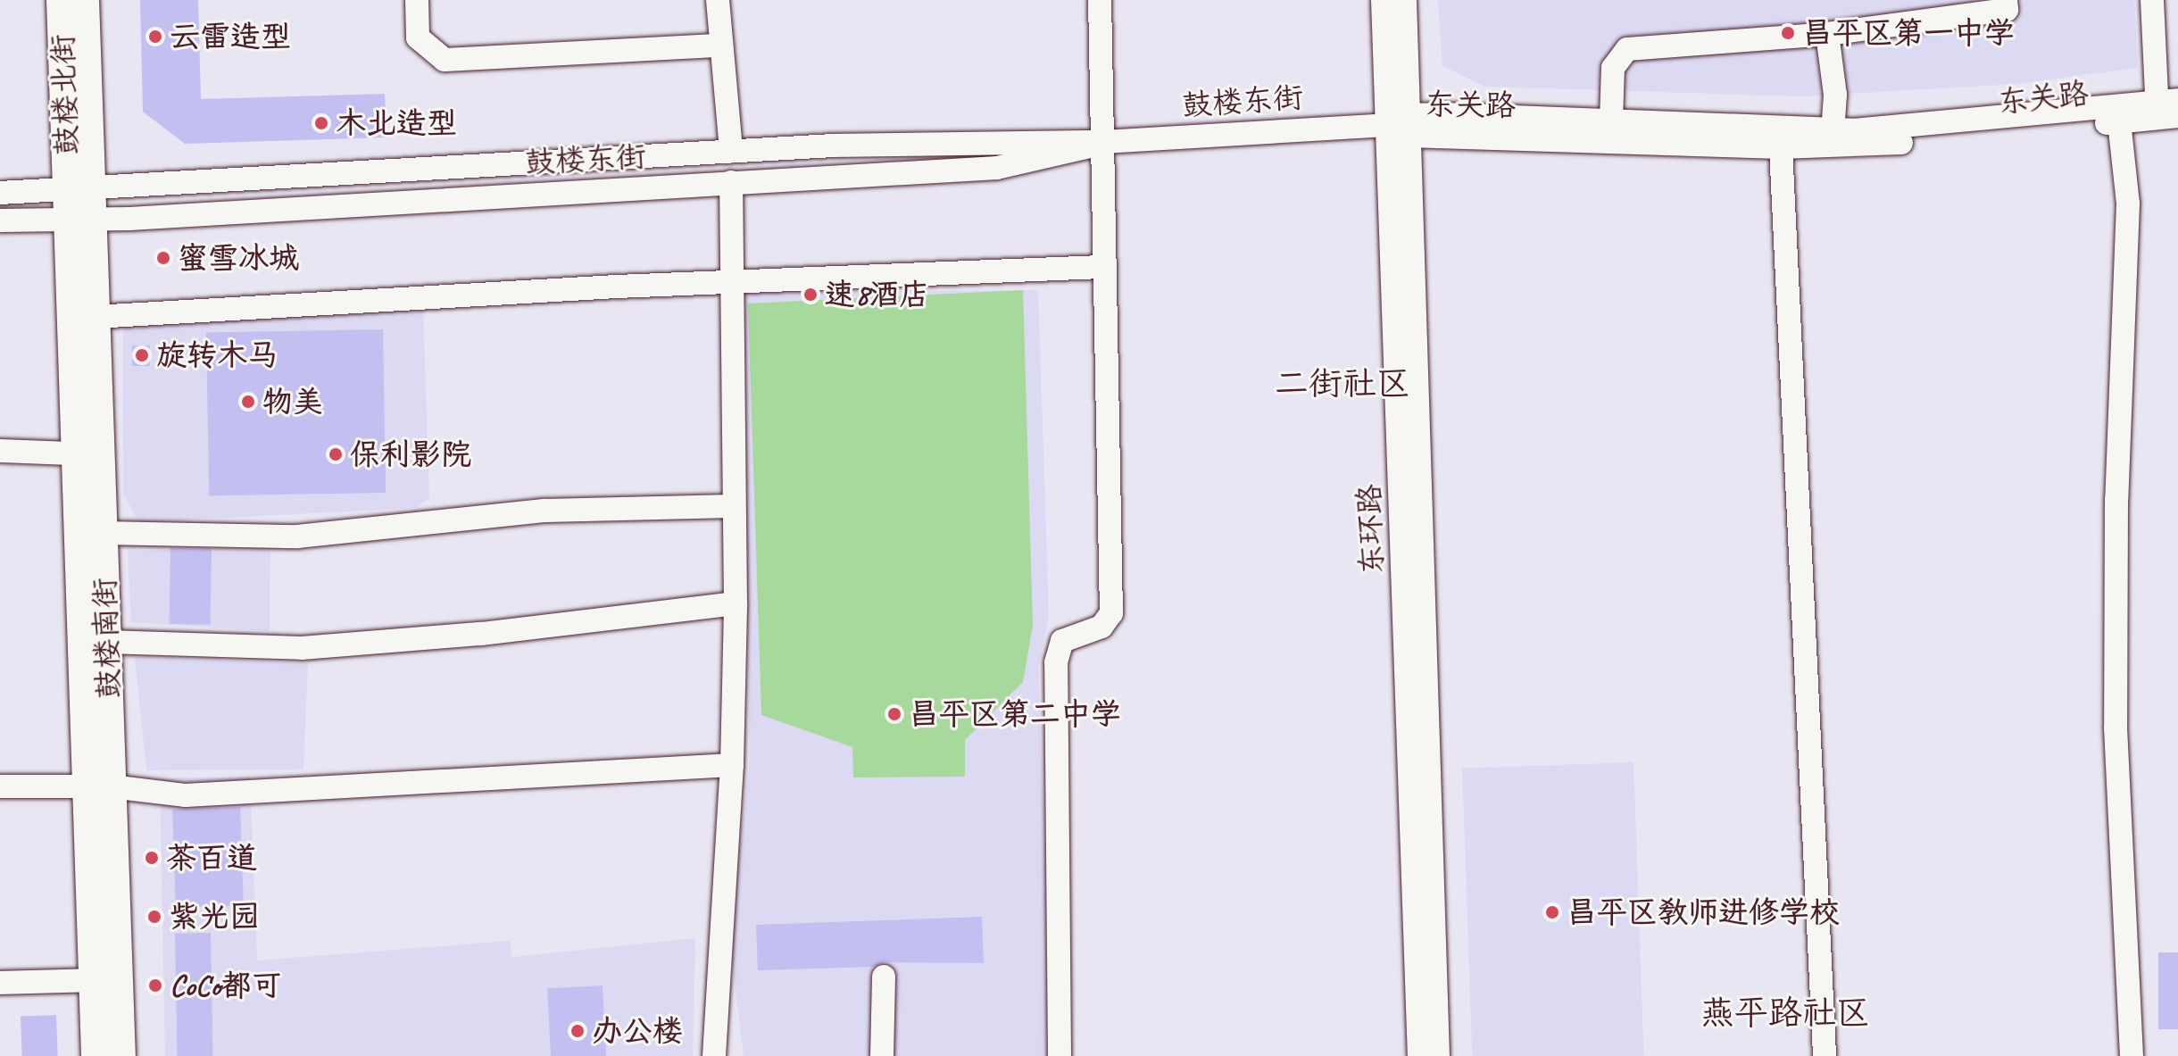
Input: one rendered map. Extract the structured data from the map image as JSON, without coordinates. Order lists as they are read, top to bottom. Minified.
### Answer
{"streets":{"main road":["鼓楼北街","鼓楼南街"],"street":["东关路","鼓楼东街","东环路"]},"crossings":[["鼓楼北街","鼓楼东街"],["东关路","鼓楼东街"],["东关路","东环路"],["鼓楼东街","东环路"],["鼓楼东街","鼓楼南街"]],"districts":["二街社区","燕平路社区"],"places":["昌平区第一中学","云雷造型","木北造型","蜜雪冰城","速8酒店","旋转木马","物美","保利影院","昌平区第二中学","茶百道","昌平区教师进修学校","紫光园","CoCo都可","办公楼"]}
